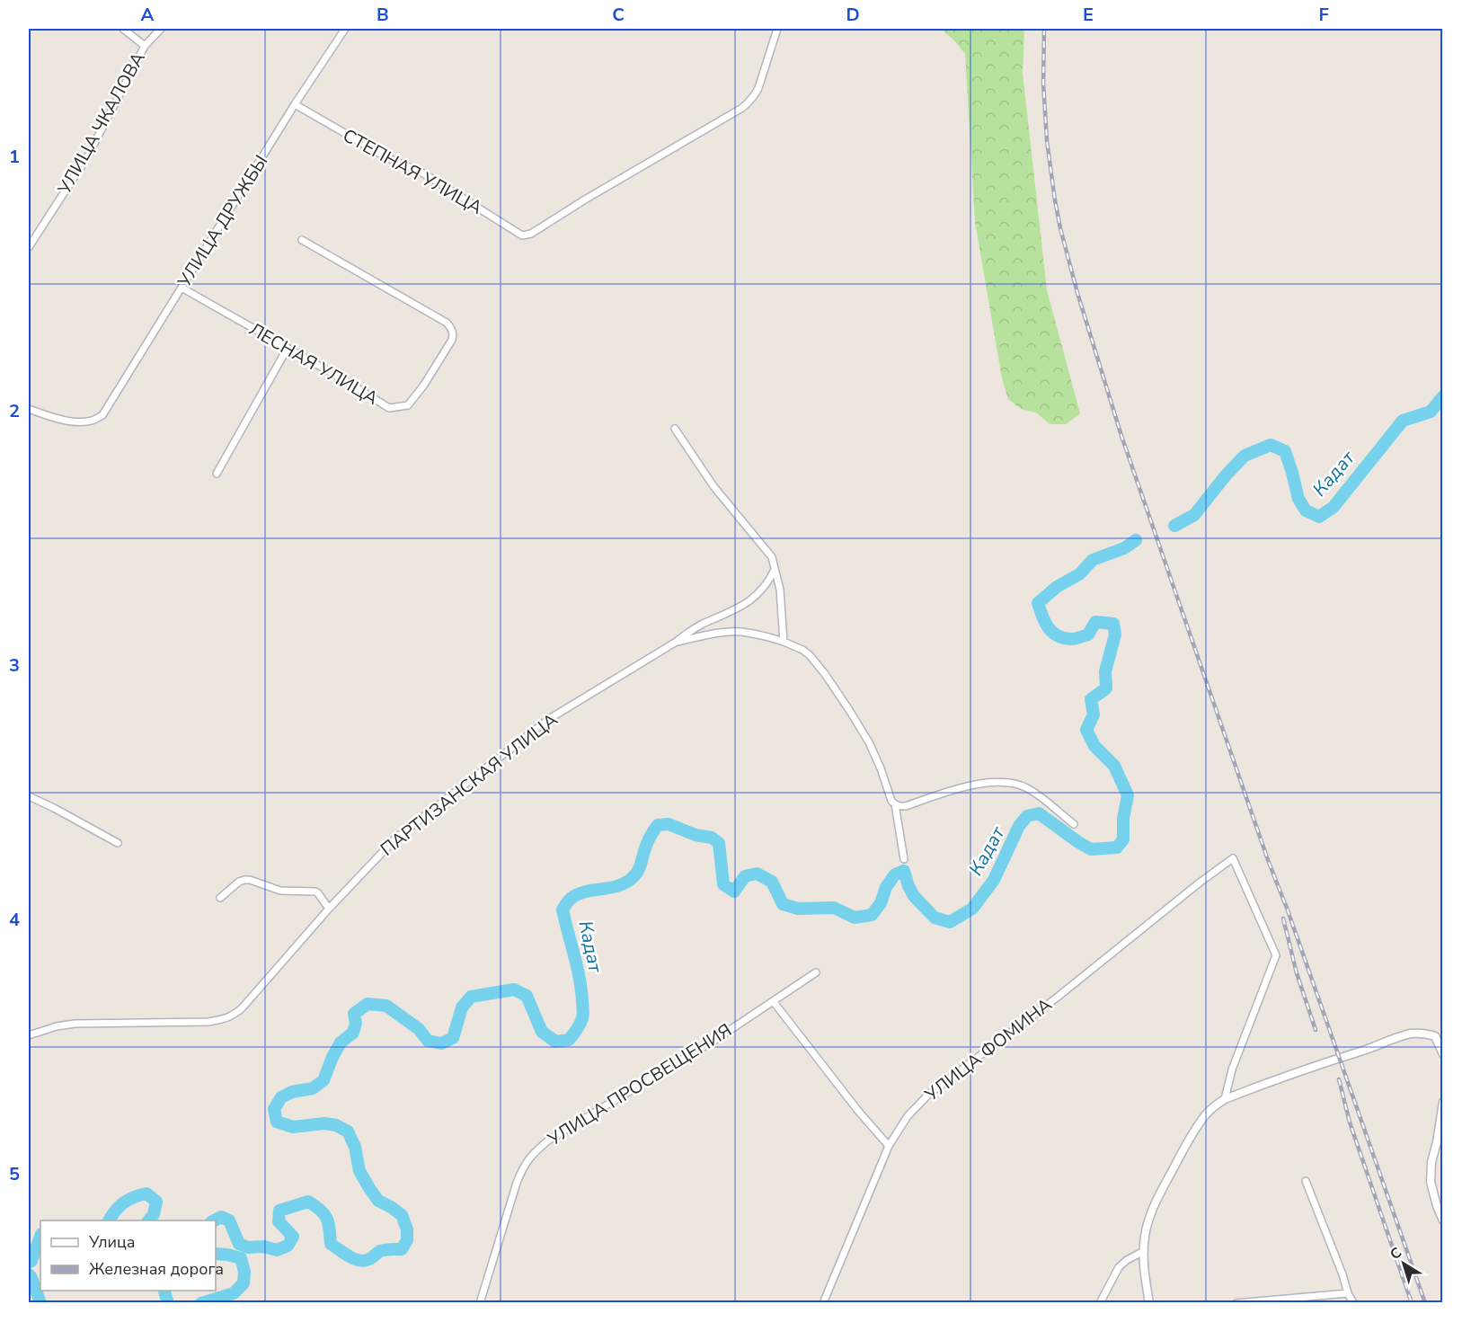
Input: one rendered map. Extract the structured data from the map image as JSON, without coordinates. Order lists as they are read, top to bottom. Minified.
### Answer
{"streets":{"street":["УЛИЦА ЧКАЛОВА","СТЕПНАЯ УЛИЦА","УЛИЦА ДРУЖБЫ","ЛЕСНАЯ УЛИЦА","ПАРТИЗАНСКАЯ УЛИЦА","УЛИЦА ФОМИНА","УЛИЦА ПРОСВЕЩЕНИЯ"]},"crossings":[["СТЕПНАЯ УЛИЦА","УЛИЦА ДРУЖБЫ"],["УЛИЦА ДРУЖБЫ","ЛЕСНАЯ УЛИЦА"]],"water":["Кадат"],"legend":["Улица","Железная дорога"],"north":"top left","grid":{"columns":["A","B","C","D","E","F"],"rows":["1","2","3","4","5"]}}
